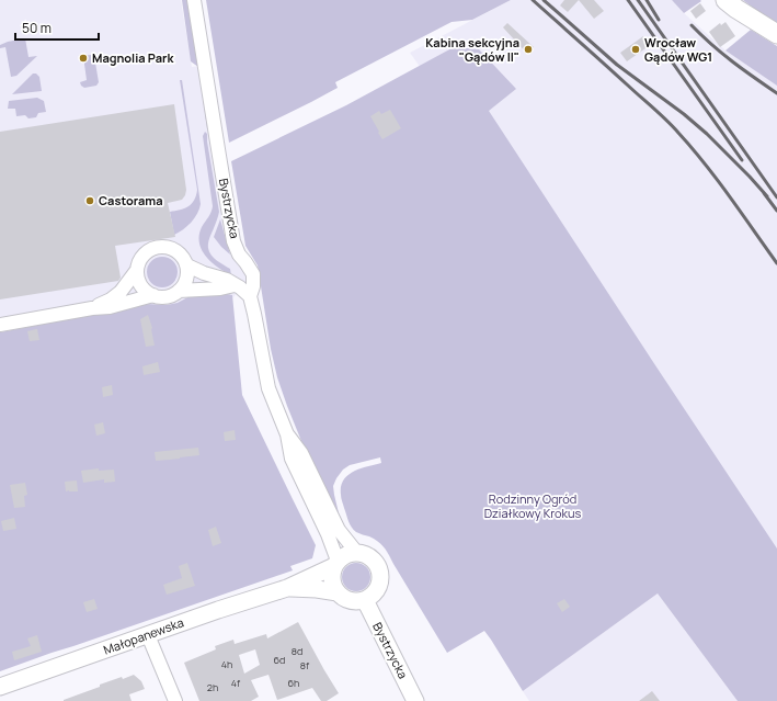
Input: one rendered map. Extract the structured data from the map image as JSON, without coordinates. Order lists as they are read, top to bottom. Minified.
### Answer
{"streets":{"street":["Bystrzycka","Małopanewska"]},"crossings":[["Bystrzycka","Małopanewska"]],"parks":["Rodzinny Ogród Działkowy Krokus"],"places":["Kabina sekcyjna \"Gądów II\"","Wrocław Gądów WG1","Magnolia Park","Castorama"],"house_numbers":["8d","6d","4h","8f","4f","6h","2h"],"scale_bar":"50 m"}
